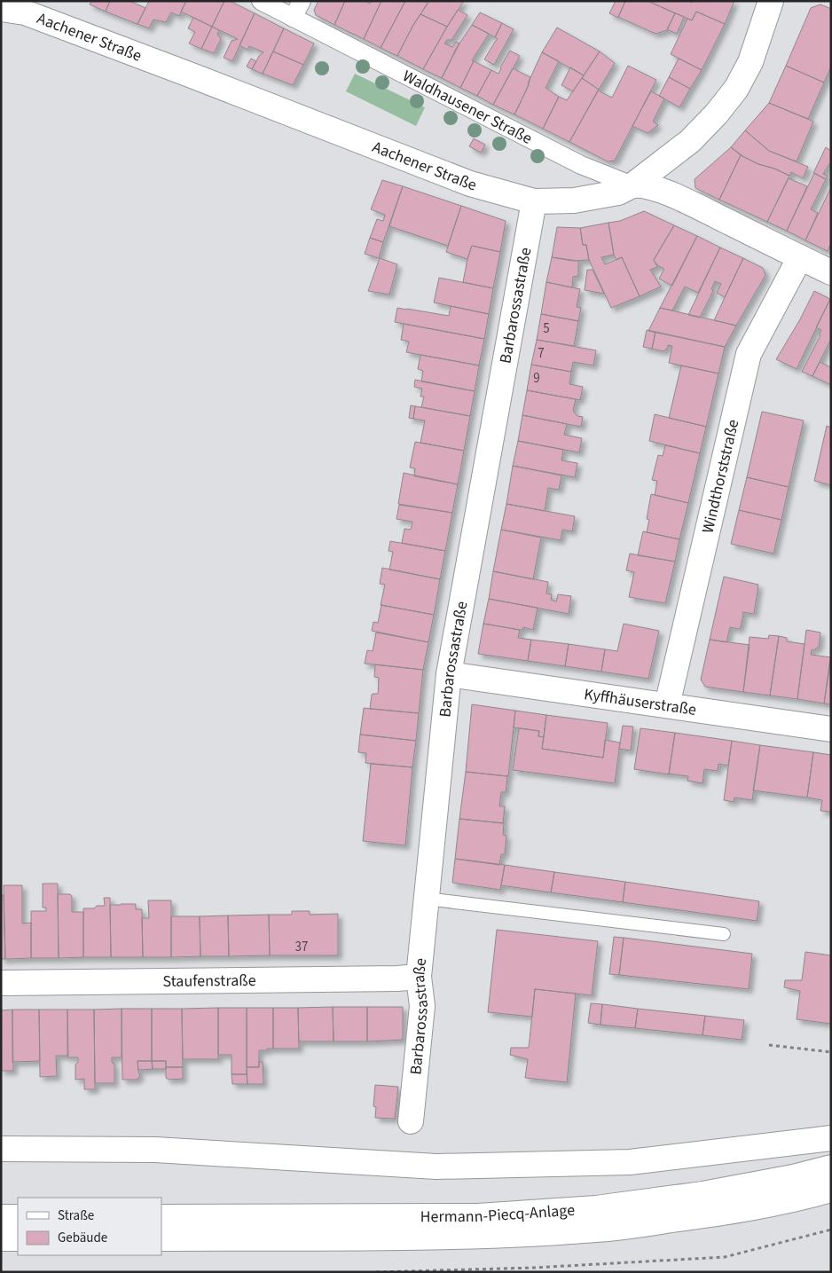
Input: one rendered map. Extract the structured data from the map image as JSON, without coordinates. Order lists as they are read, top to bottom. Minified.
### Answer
{"streets":{"street":["Aachener Straße","Waldhausener Straße","Barbarossastraße","Windthorststraße","Kyffhäuserstraße","Staufenstraße","Hermann-Piecq-Anlage"]},"crossings":[["Aachener Straße","Waldhausener Straße"],["Aachener Straße","Barbarossastraße"],["Waldhausener Straße","Windthorststraße"],["Barbarossastraße","Kyffhäuserstraße"],["Barbarossastraße","Staufenstraße"],["Windthorststraße","Kyffhäuserstraße"]],"house_numbers":["5","7","9","37"],"legend":["Straße","Gebäude"]}
